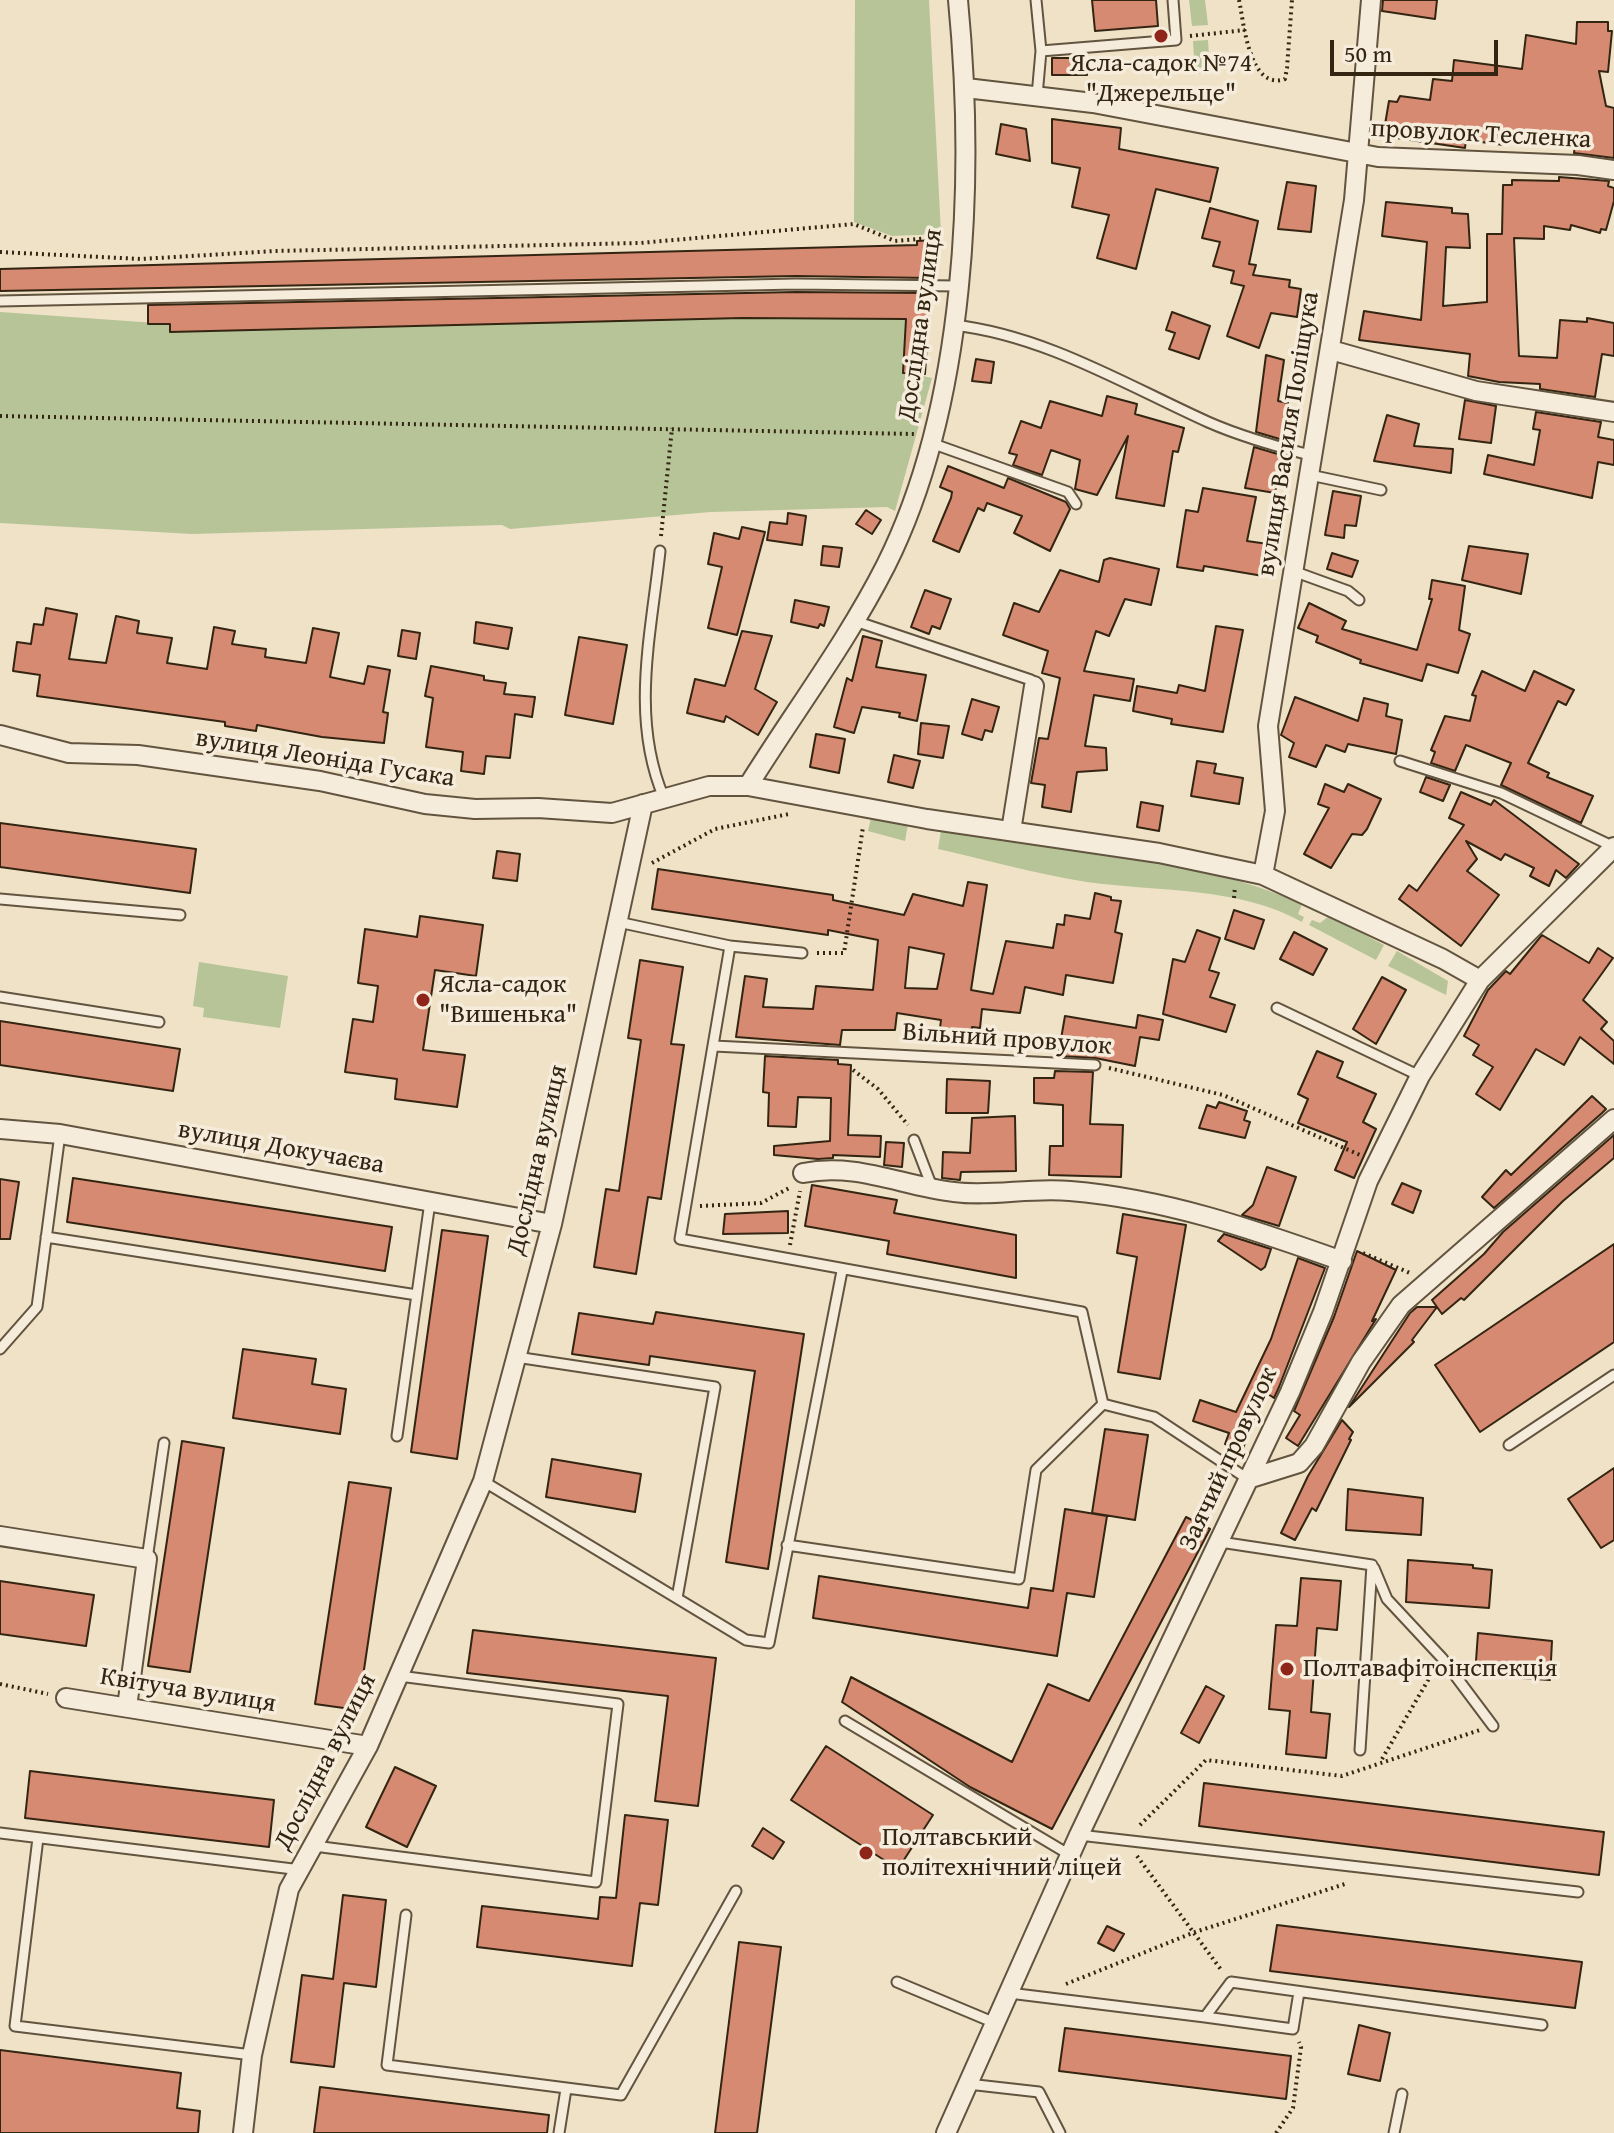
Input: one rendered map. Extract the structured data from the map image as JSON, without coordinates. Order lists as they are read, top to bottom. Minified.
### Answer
{"streets":{"street":["провулок Тесленка","Дослідна вулиця","вулиця Василя Поліщука","вулиця Леоніда Гусака","вулиця Докучаєва","Заячий провулок","Квітуча вулиця"],"lane":["Вільний провулок"]},"crossings":[["провулок Тесленка","Дослідна вулиця"],["провулок Тесленка","вулиця Василя Поліщука"],["Дослідна вулиця","вулиця Леоніда Гусака"],["Дослідна вулиця","вулиця Докучаєва"],["Дослідна вулиця","Квітуча вулиця"],["Вільний провулок","Заячий провулок"]],"places":["Ясла-садок №74 \"Джерельце\"","Ясла-садок \"Вишенька\"","Полтавафітоінспекція","Полтавський політехнічний ліцей"],"scale_bar":"50 m"}
